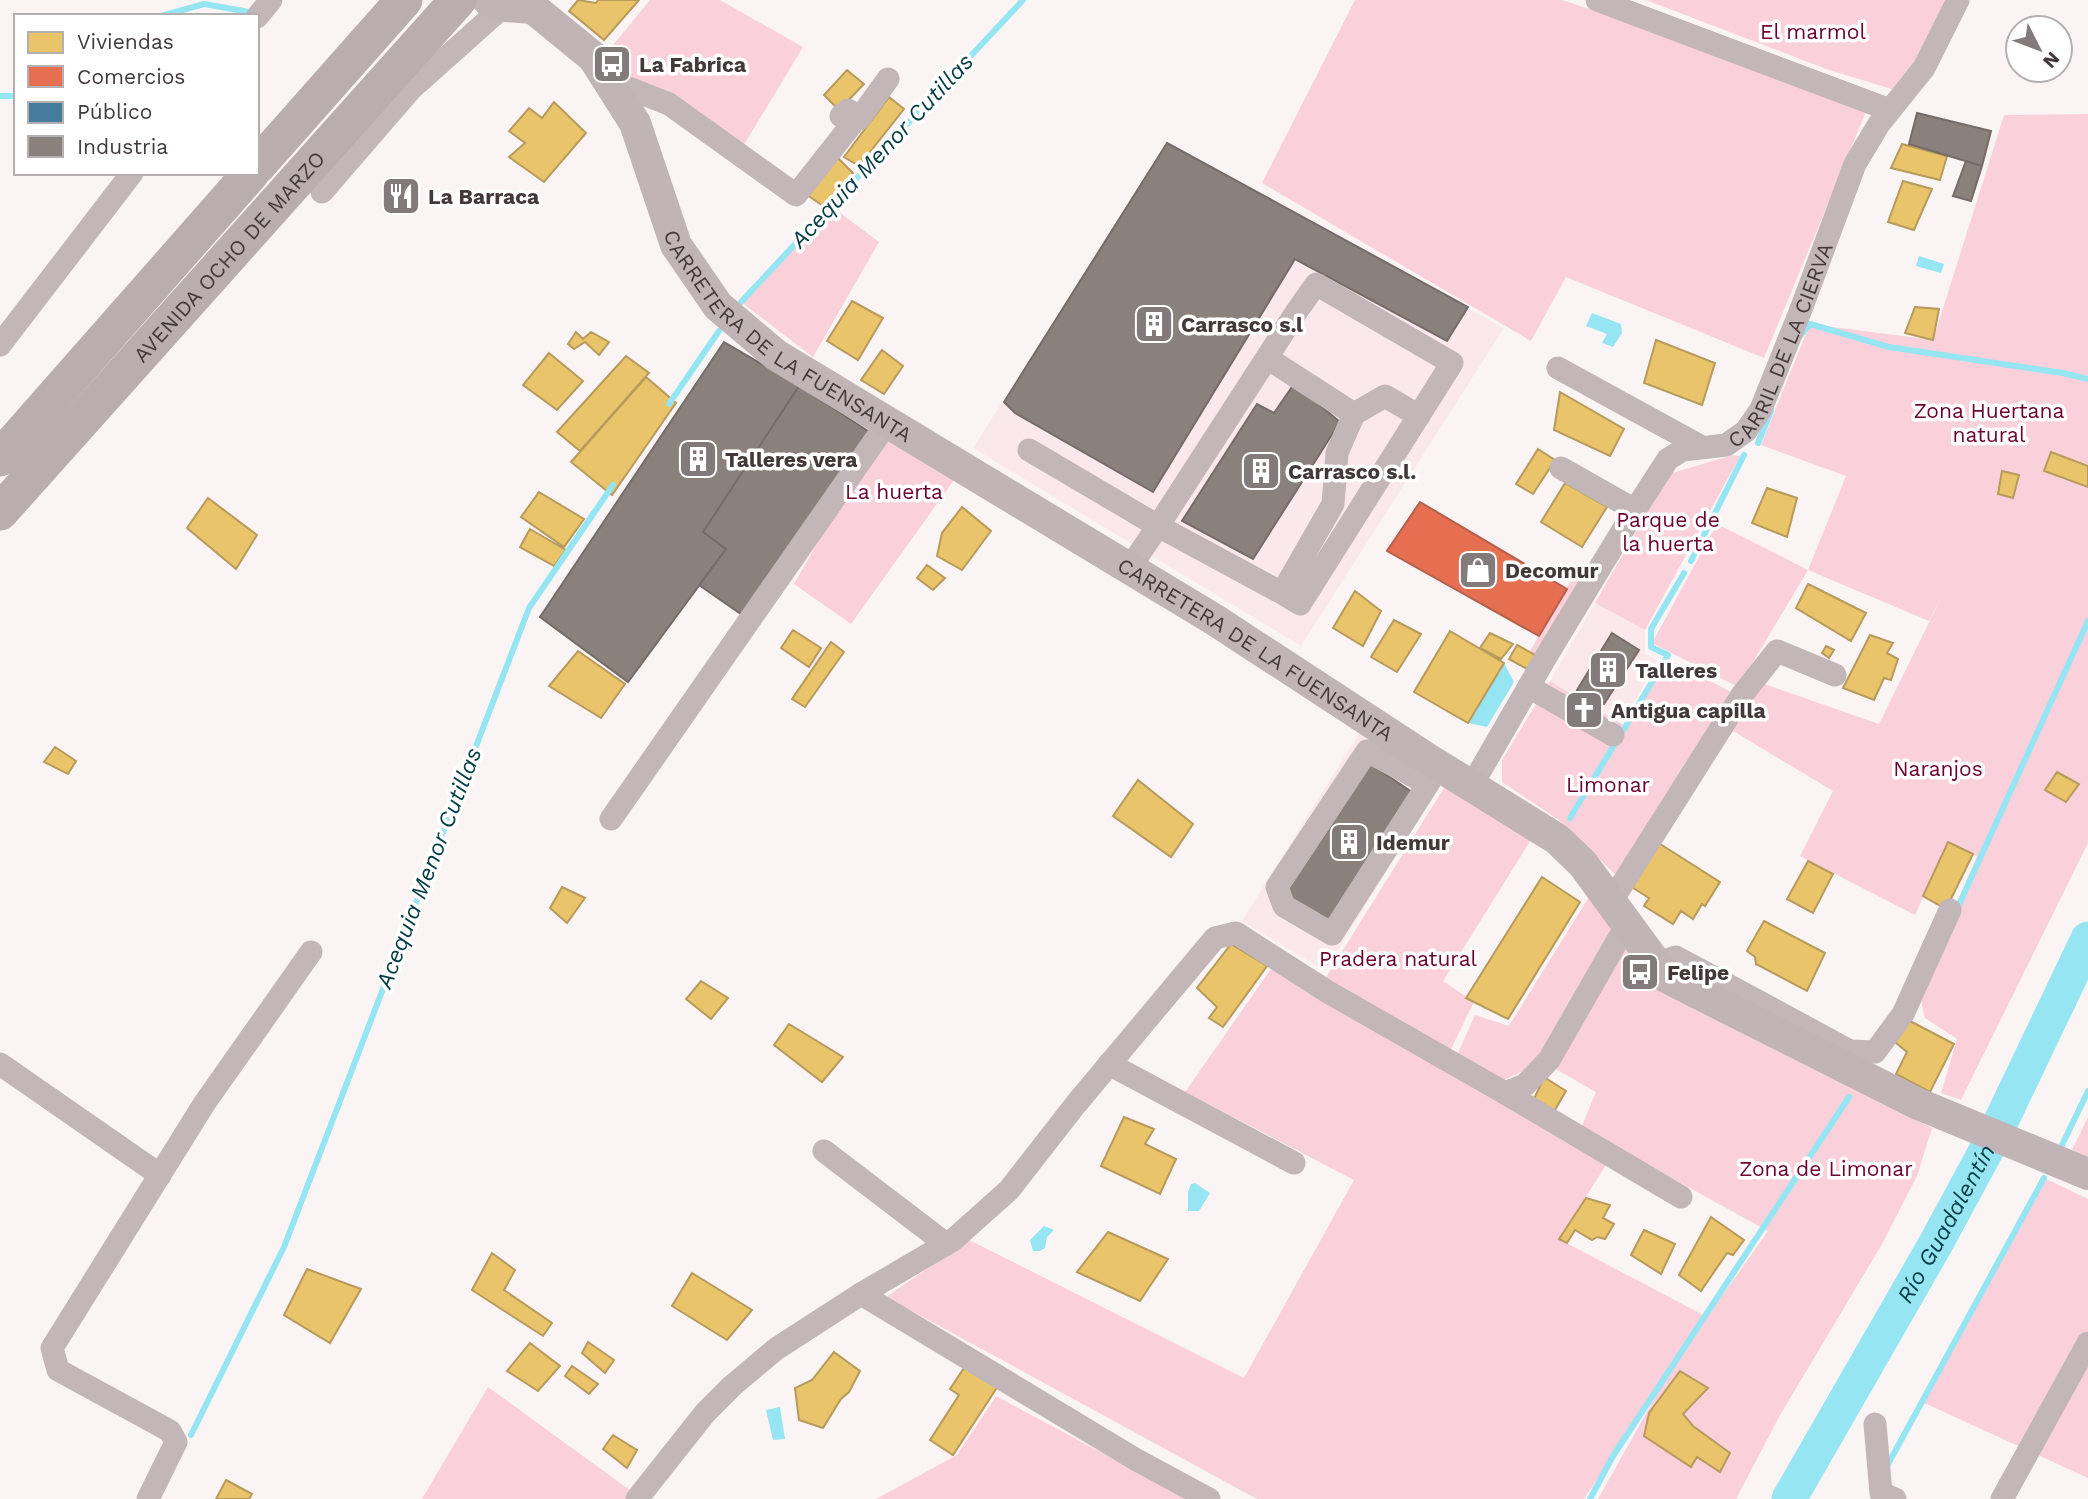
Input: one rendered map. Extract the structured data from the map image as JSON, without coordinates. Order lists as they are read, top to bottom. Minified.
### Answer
{"streets":{"main road":["AVENIDA OCHO DE MARZO","CARRETERA DE LA FUENSANTA"],"street":["CARRIL DE LA CIERVA"]},"crossings":[["CARRETERA DE LA FUENSANTA","CARRIL DE LA CIERVA"]],"water":["Acequia Menor Cutillas","Río Guadalentín"],"parks":["El marmol","Zona Huertana natural","La huerta","Parque de la huerta","Naranjos","Limonar","Pradera natural","Zona de Limonar"],"places":{"bus stop":["La Fabrica","Felipe"],"restaurant":["La Barraca"],"building":["Carrasco s.l","Talleres vera","Carrasco s.l.","Talleres","Idemur"],"shop":["Decomur"],"church":["Antigua capilla"]},"legend":["Viviendas","Comercios","Público","Industria"],"north":"bottom right"}
